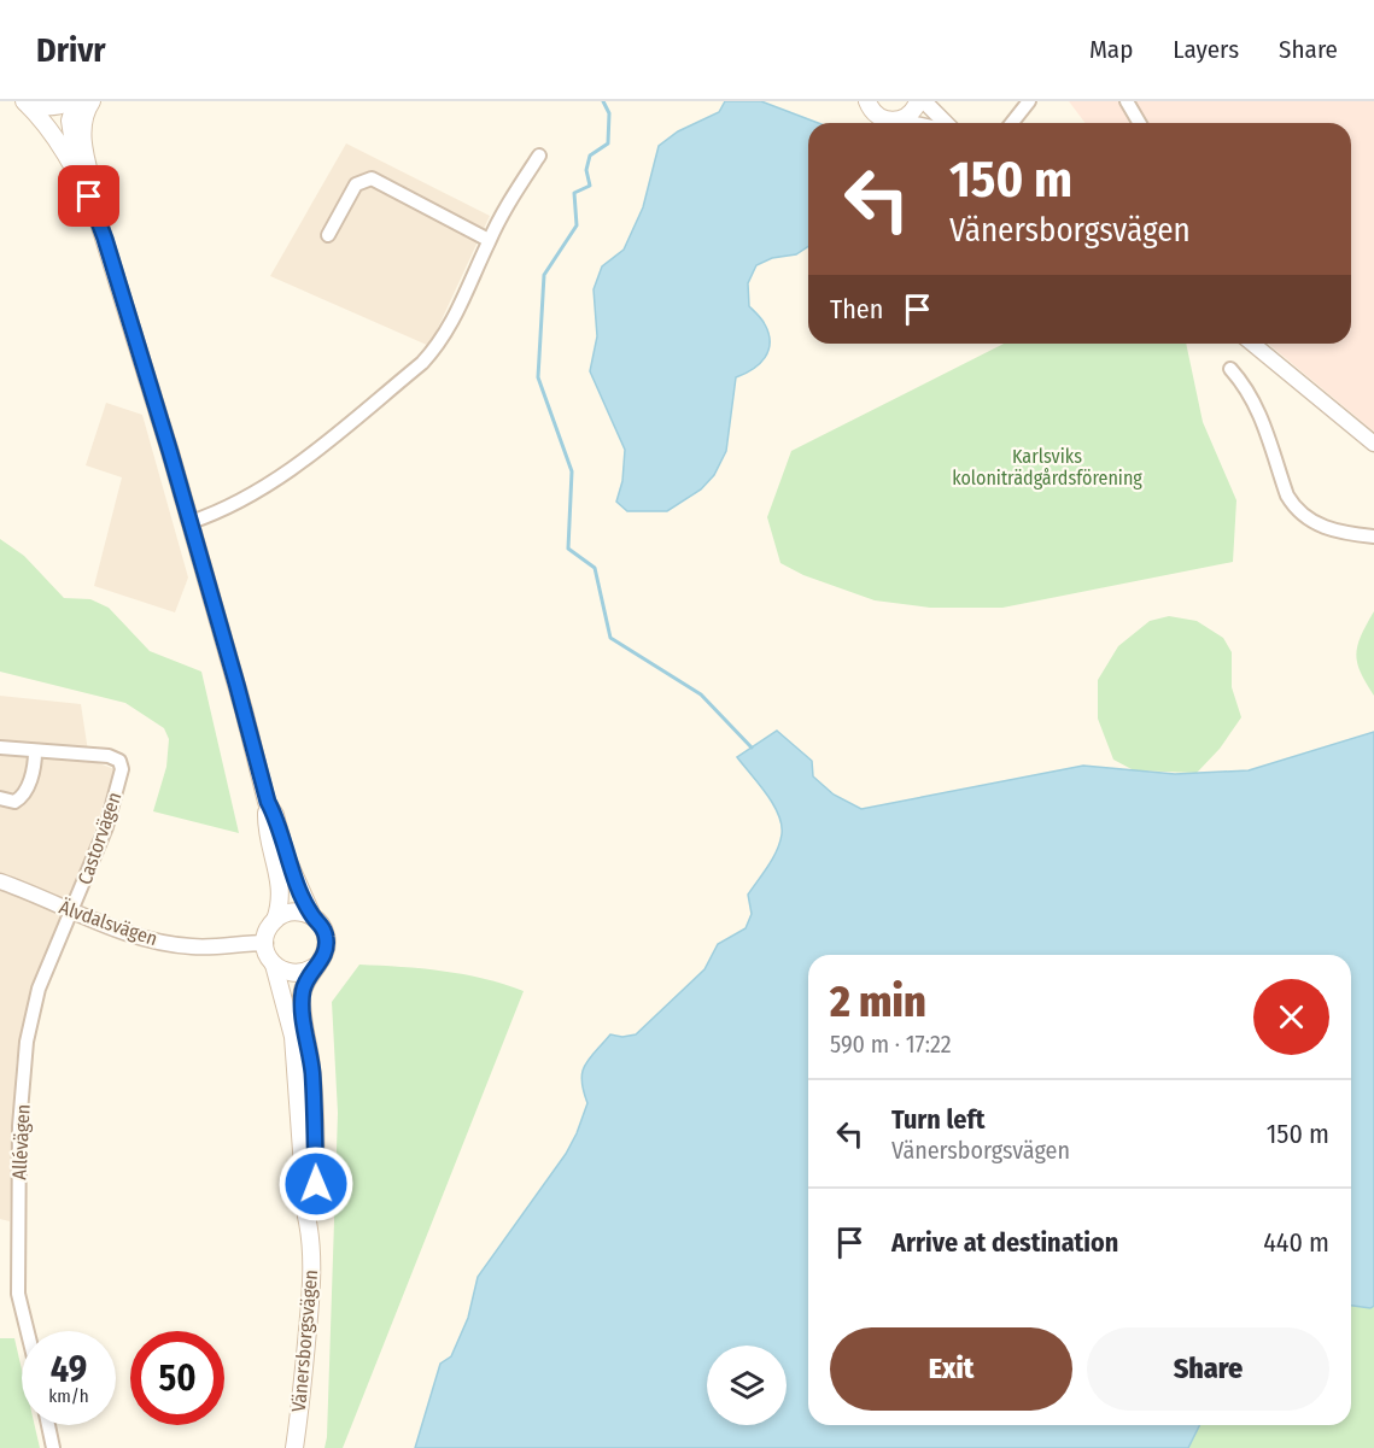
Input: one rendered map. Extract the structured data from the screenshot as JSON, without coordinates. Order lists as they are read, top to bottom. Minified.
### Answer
{"streets":{"main road":["Vänersborgsvägen"],"street":["Castorvägen","Älvdalsvägen","Allévägen"]},"crossings":[["Castorvägen","Älvdalsvägen"],["Castorvägen","Allévägen"],["Älvdalsvägen","Allévägen"],["Älvdalsvägen","Vänersborgsvägen"]],"parks":["Karlsviks koloniträdgårdsförening"],"page":{"header":"Drivr","nav":["Map","Layers","Share"],"turn":["150 m","Vänersborgsvägen"],"then":"Then","heading":["2 min","590 m · 17:22"],"list":[{"name":"Turn left","note":"Vänersborgsvägen","value":"150 m"},{"name":"Arrive at destination","value":"440 m"}],"buttons":["Exit","Share"],"speed":"49 km/h","limit":"50"}}
